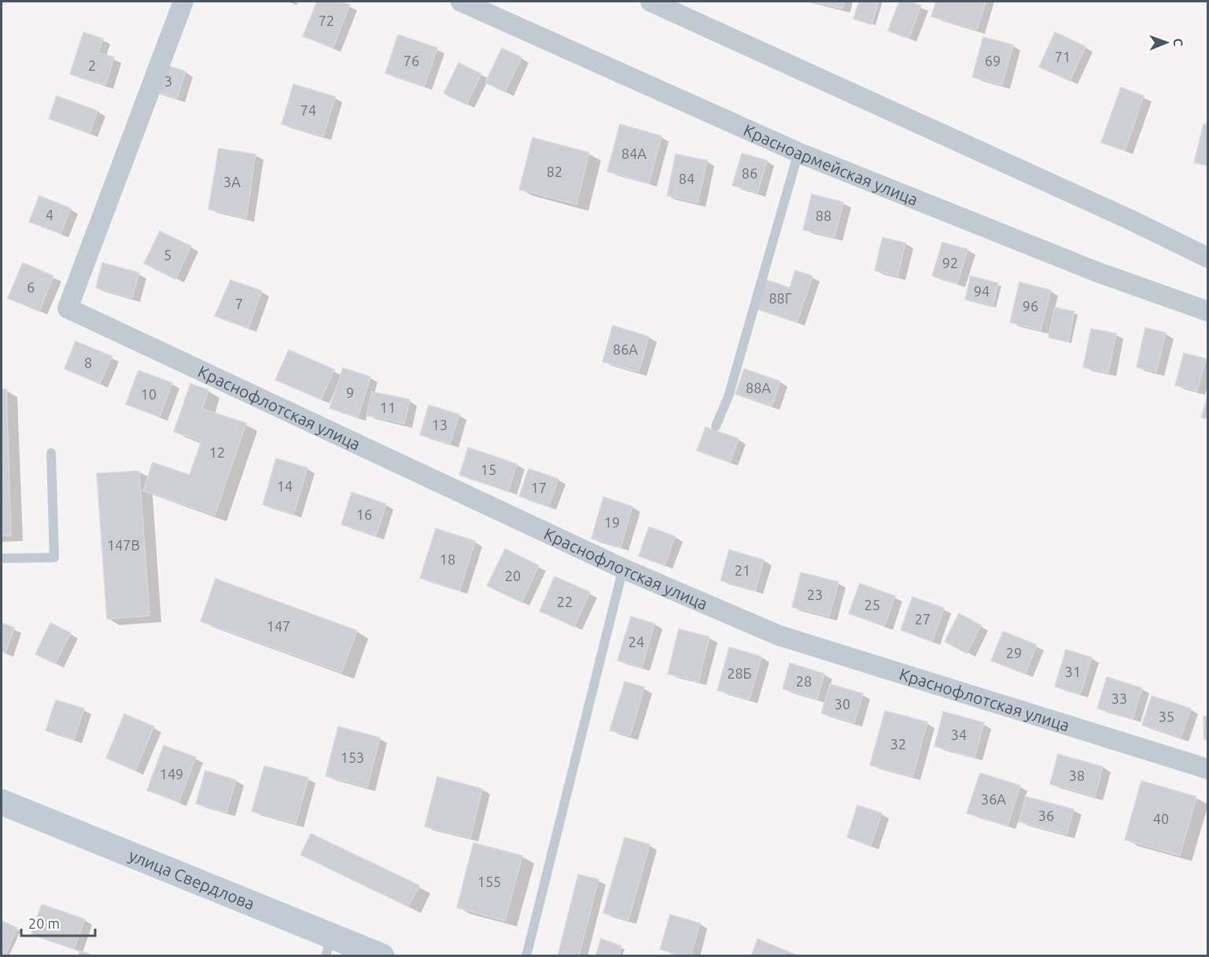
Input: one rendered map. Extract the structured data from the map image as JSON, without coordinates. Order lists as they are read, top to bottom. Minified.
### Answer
{"streets":{"main road":["улица Свердлова"],"street":["Красноармейская улица","Краснофлотская улица"]},"house_numbers":["72","71","76","69","2","3","74","84А","82","86","84","3А","4","88","5","92","6","94","88Г","7","96","86А","8","88А","9","10","11","13","12","15","14","17","16","19","147В","18","21","20","23","22","25","27","147","24","29","31","28Б","28","33","30","35","34","32","153","149","38","36А","36","40","155"],"scale_bar":"20 m","north":"right"}
